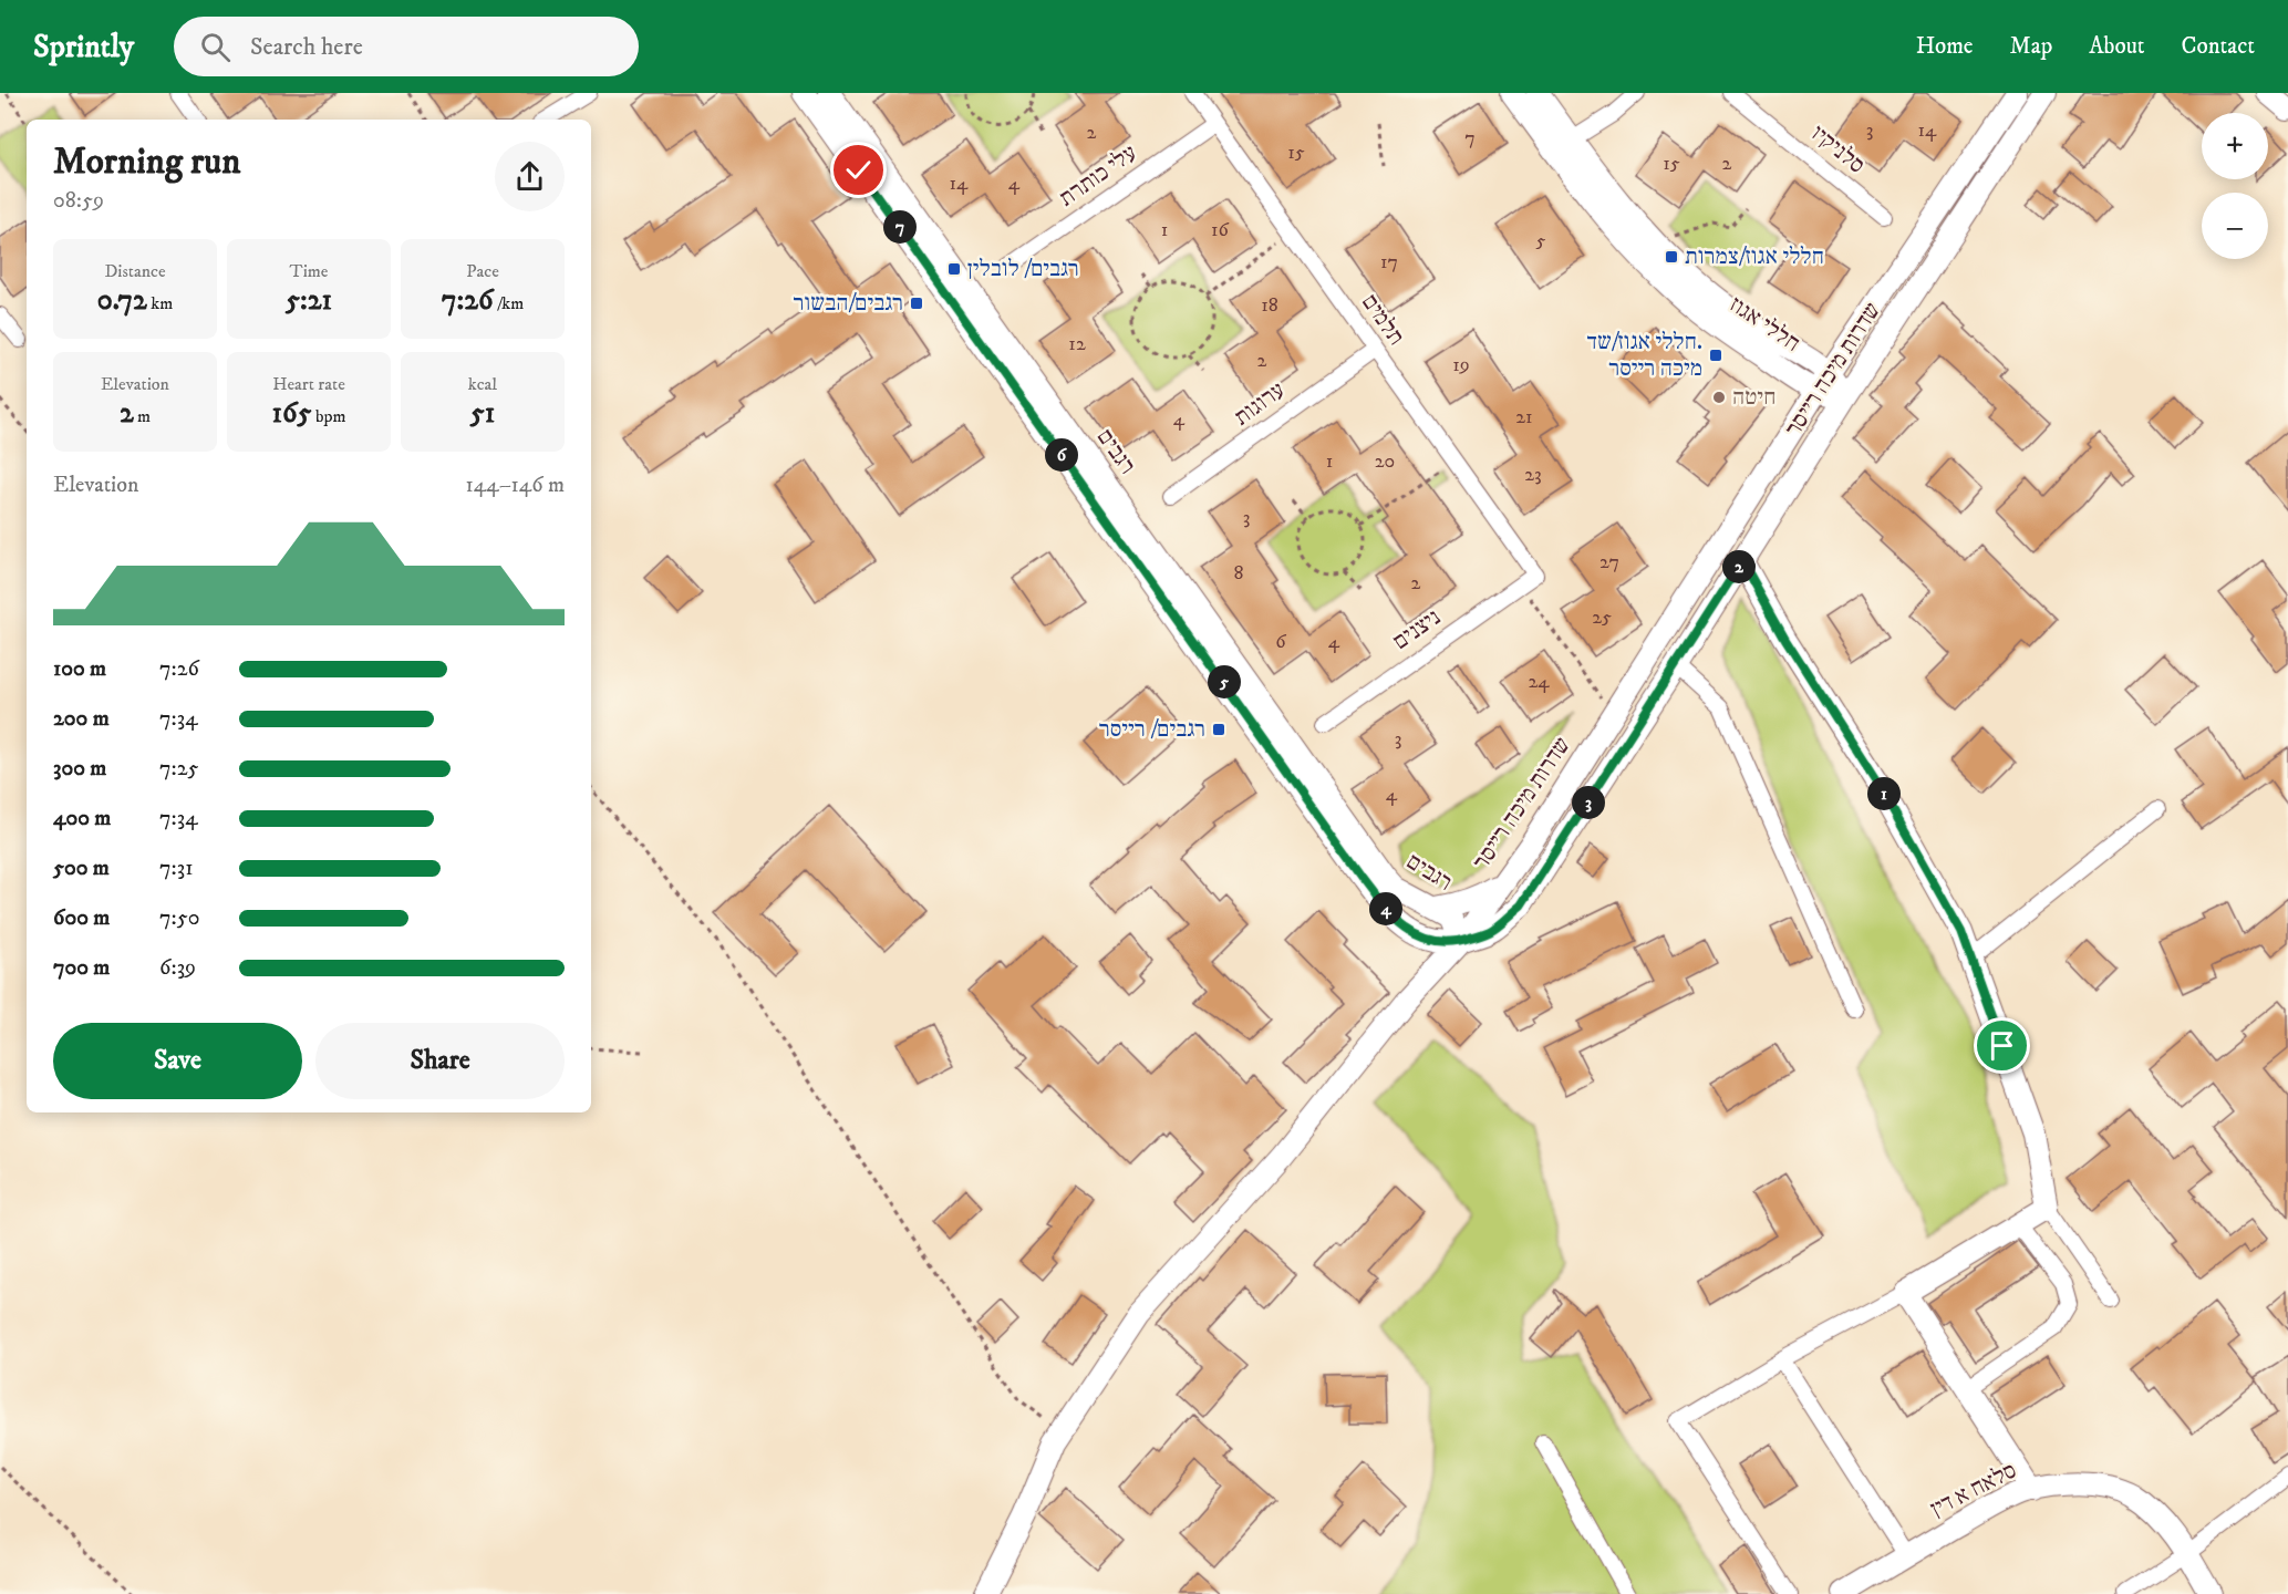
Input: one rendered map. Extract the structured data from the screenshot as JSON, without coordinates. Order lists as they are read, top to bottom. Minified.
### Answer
{"streets":{"street":["סלניקיו","עלי כותרת","תלמים","חללי אגוז","שדרות מיכה רייסר","ערוגות","רגבים","ניצנים","סלאח א דין"]},"crossings":[["עלי כותרת","תלמים"],["תלמים","ערוגות"],["תלמים","ניצנים"],["חללי אגוז","שדרות מיכה רייסר"],["שדרות מיכה רייסר","רגבים"]],"places":{"transit":["חללי אגוז/צמרות","רגבים/ לובלין","רגבים/הבשור","חללי אגוז/שד. מיכה רייסר","רגבים/ רייסר"],"other":["חיטה"]},"house_numbers":["3","14","2","7","15","15","2","14","4","1","16","5","17","18","12","2","19","21","4","1","20","23","3","27","8","2","25","6","4","24","3","4"],"page":{"header":"Sprintly","search":"Search here","nav":["Home","Map","About","Contact"],"map_buttons":["+","−"],"heading":["Morning run","08:59"],"pins":["7","6","2","5","1","3","4"],"stats":[["Distance","0.72 km"],["Time","5:21"],["Pace","7:26 /km"],["Elevation","2 m"],["Heart rate","165 bpm"],["kcal","51"]],"chart":["Elevation","144–146 m"],"list":[{"name":"100 m","note":"7:26"},{"name":"200 m","note":"7:34"},{"name":"300 m","note":"7:25"},{"name":"400 m","note":"7:34"},{"name":"500 m","note":"7:31"},{"name":"600 m","note":"7:50"},{"name":"700 m","note":"6:39"}],"buttons":["Save","Share"]}}
